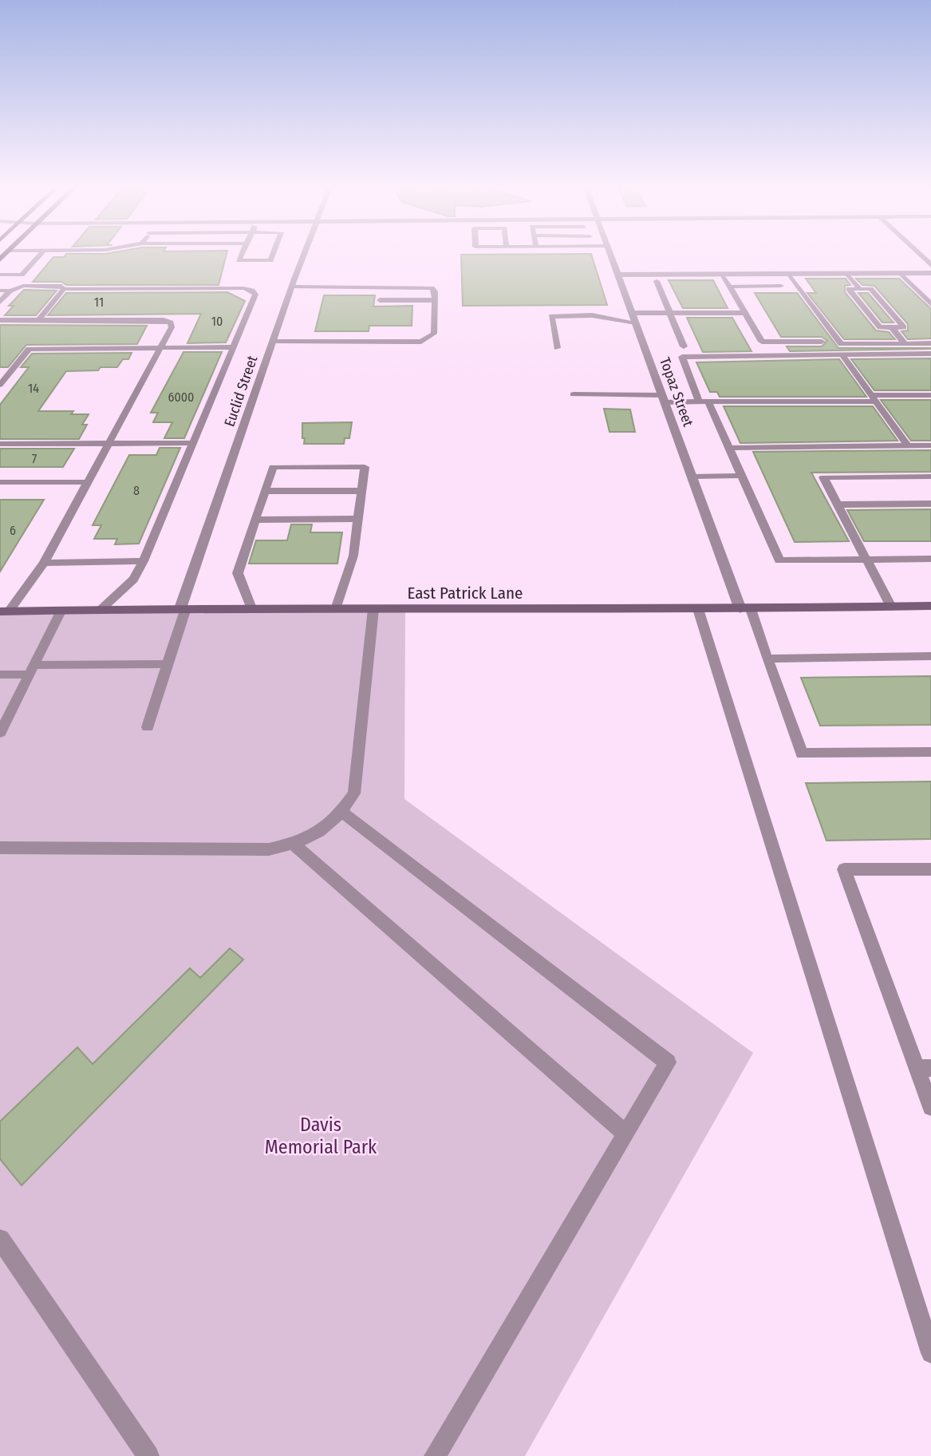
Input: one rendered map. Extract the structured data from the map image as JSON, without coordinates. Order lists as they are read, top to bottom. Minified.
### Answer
{"streets":{"main road":["East Patrick Lane"],"street":["Euclid Street","Topaz Street"]},"crossings":[["Euclid Street","East Patrick Lane"],["Topaz Street","East Patrick Lane"]],"parks":["Davis Memorial Park"],"house_numbers":["11","10","14","6000","7","8","6"]}
